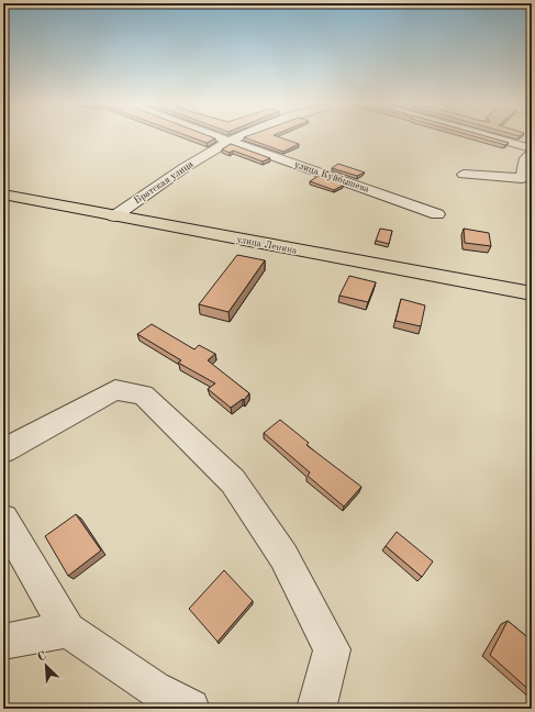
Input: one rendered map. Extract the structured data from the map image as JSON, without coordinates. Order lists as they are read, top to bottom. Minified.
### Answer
{"streets":{"main road":["улица Ленина"],"street":["улица Куйбышева","Братская улица"]},"crossings":[["улица Куйбышева","Братская улица"],["Братская улица","улица Ленина"]],"north":"top left"}
